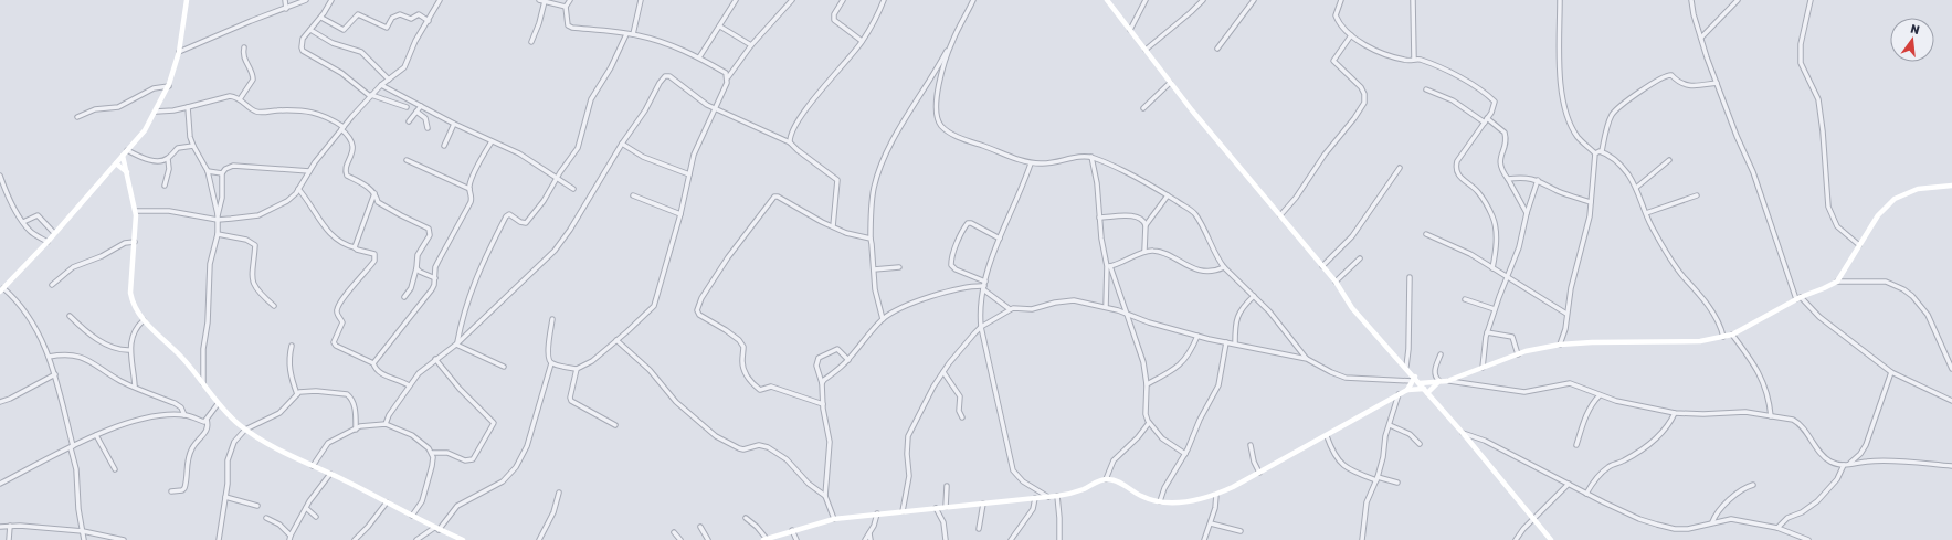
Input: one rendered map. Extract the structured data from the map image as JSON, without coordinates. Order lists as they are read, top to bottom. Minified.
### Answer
{"north":"top"}
